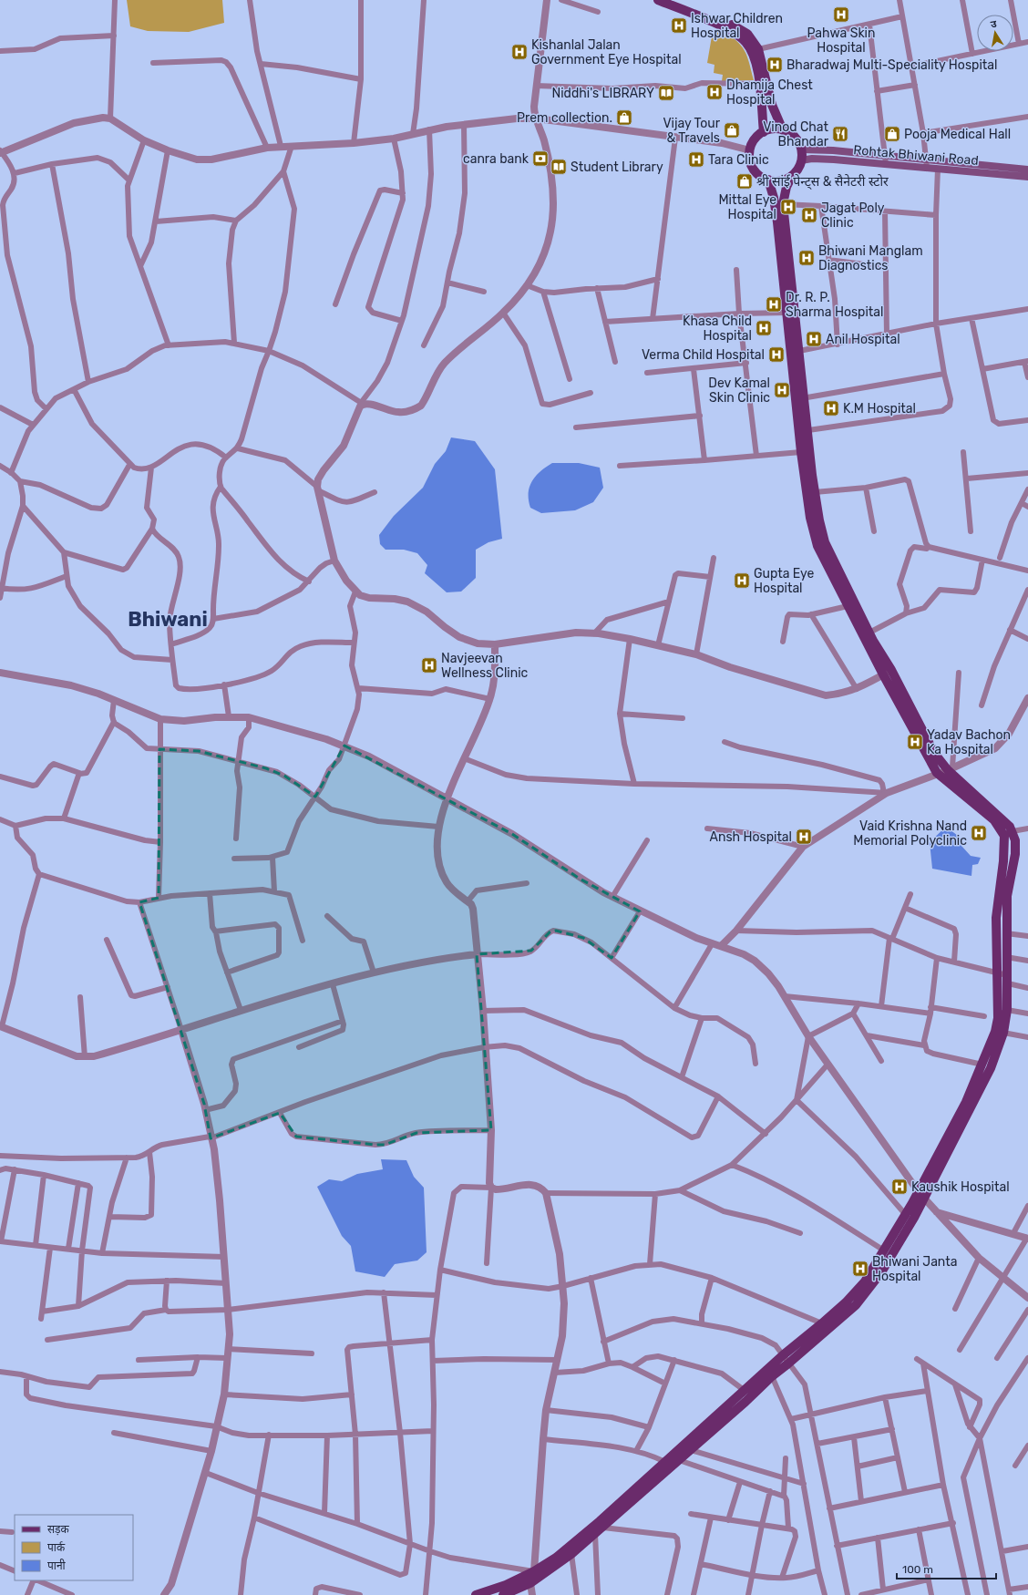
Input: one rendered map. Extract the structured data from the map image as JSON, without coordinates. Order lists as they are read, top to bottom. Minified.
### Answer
{"streets":{"main road":["Rohtak Bhiwani Road"]},"districts":["Bhiwani"],"places":{"hospital":["Pahwa Skin Hospital","Ishwar Children Hospital","Kishanlal Jalan Government Eye Hospital","Bharadwaj Multi-Speciality Hospital","Dhamija Chest Hospital","Tara Clinic","Mittal Eye Hospital","Jagat Poly Clinic","Bhiwani Manglam Diagnostics","Dr. R. P. Sharma Hospital","Khasa Child Hospital","Anil Hospital","Verma Child Hospital","Dev Kamal Skin Clinic","K.M Hospital","Gupta Eye Hospital","Navjeevan Wellness Clinic","Yadav Bachon Ka Hospital","Vaid Krishna Nand Memorial Polyclinic","Ansh Hospital","Kaushik Hospital","Bhiwani Janta Hospital"],"library":["Niddhi's LIBRARY","Student Library"],"shop":["Prem collection.","Vijay Tour & Travels","Pooja Medical Hall","श्री सांई पेन्ट्स & सैनेटरी स्टोर"],"restaurant":["Vinod Chat Bhandar"],"bank":["canra bank"]},"legend":["सड़क","पार्क","पानी"],"scale_bar":"100 m","north":"top"}
